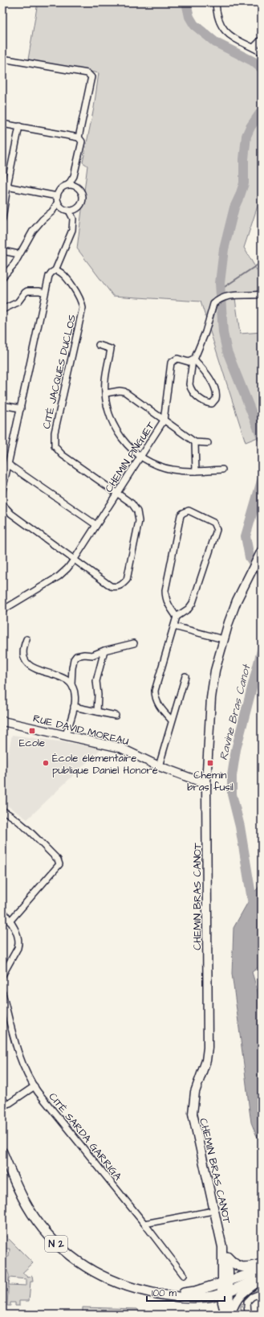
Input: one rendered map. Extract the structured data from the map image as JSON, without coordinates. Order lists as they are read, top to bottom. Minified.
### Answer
{"streets":{"main road":["N 2"],"street":["CITÉ JACQUES DUCLOS","CHEMIN PINGUET","RUE DAVID MOREAU","CHEMIN BRAS CANOT","CITÉ SARDA GARRIGA"]},"crossings":[["CITÉ JACQUES DUCLOS","CHEMIN PINGUET"],["RUE DAVID MOREAU","CHEMIN BRAS CANOT"],["CHEMIN BRAS CANOT","N 2"]],"water":["Ravine Bras Canot"],"places":{"transit":["Ecole","Chemin bras fusil"],"other":["École élémentaire publique Daniel Honoré"]},"scale_bar":"100 m"}
